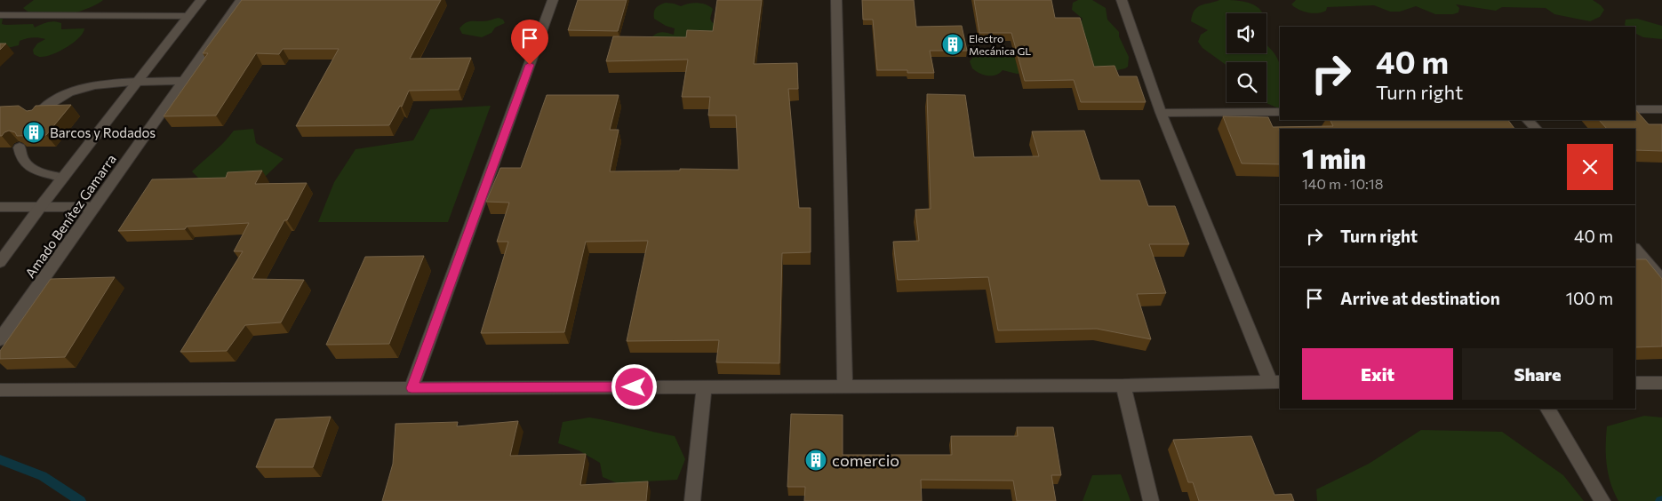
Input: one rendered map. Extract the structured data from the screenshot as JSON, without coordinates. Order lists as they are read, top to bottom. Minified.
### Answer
{"streets":{"street":["Amado Benítez Gamarra"]},"places":{"building":["Electro Mecánica GL","Barcos y Rodados","comercio"]},"page":{"turn":["40 m","Turn right"],"heading":["1 min","140 m · 10:18"],"list":[{"name":"Turn right","value":"40 m"},{"name":"Arrive at destination","value":"100 m"}],"buttons":["Exit","Share"]}}
